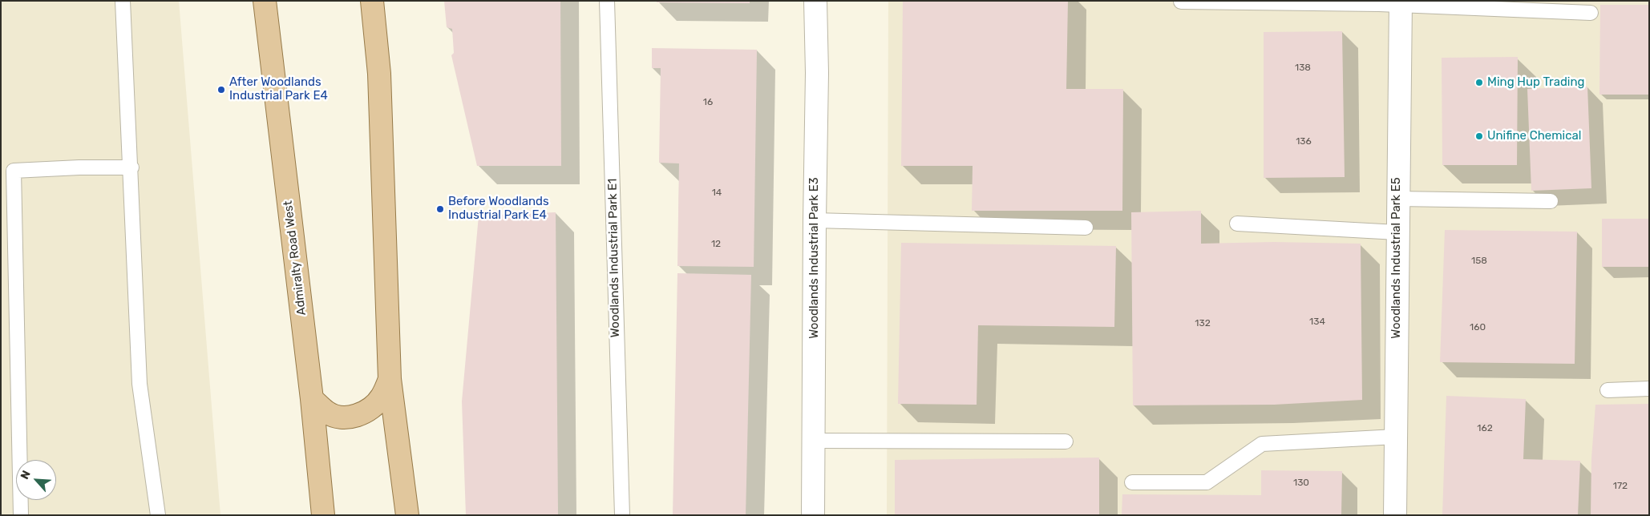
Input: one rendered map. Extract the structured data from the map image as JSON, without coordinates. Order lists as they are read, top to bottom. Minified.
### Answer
{"streets":{"main road":["Admiralty Road West"],"street":["Woodlands Industrial Park E3","Woodlands Industrial Park E5"],"lane":["Woodlands Industrial Park E1"]},"places":["Ming Hup Trading","After Woodlands Industrial Park E4","Unifine Chemical","Before Woodlands Industrial Park E4"],"house_numbers":["138","16","136","14","12","158","134","132","160","162","130","172"],"north":"top left"}
